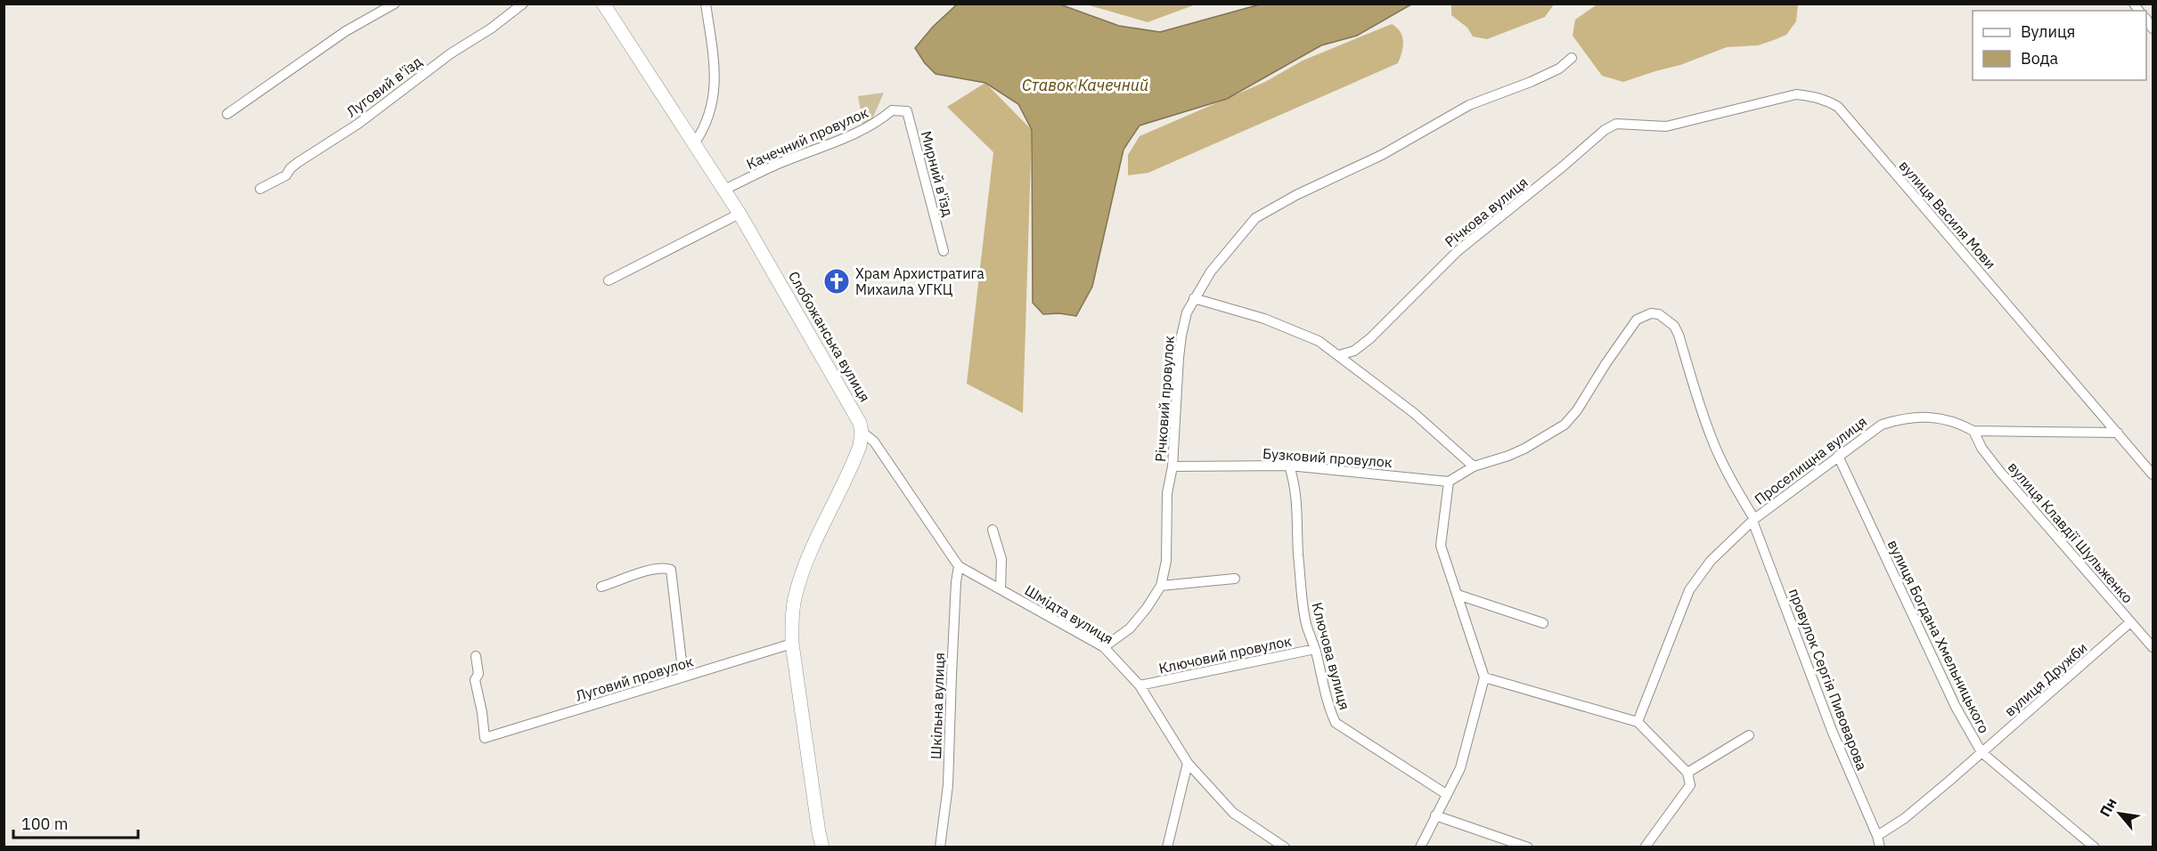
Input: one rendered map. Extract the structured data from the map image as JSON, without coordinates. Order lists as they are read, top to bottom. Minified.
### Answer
{"streets":{"street":["Луговий в'їзд","Качечний провулок","Мирний в'їзд","Річкова вулиця","вулиця Василя Мови","Слобожанська вулиця","Річковий провулок","Бузковий провулок","Проселищна вулиця","вулиця Клавдії Шульженко","Шмідта вулиця","вулиця Богдана Хмельницького","Ключовий провулок","Ключова вулиця","Луговий провулок","провулок Сергія Пивоварова","вулиця Дружби","Шкільна вулиця"]},"crossings":[["Качечний провулок","Мирний в'їзд"],["Качечний провулок","Слобожанська вулиця"],["Річкова вулиця","вулиця Василя Мови"],["вулиця Василя Мови","Проселищна вулиця"],["Слобожанська вулиця","Шмідта вулиця"],["Річковий провулок","Бузковий провулок"],["Річковий провулок","Шмідта вулиця"],["Бузковий провулок","Ключова вулиця"],["Проселищна вулиця","вулиця Клавдії Шульженко"],["Проселищна вулиця","вулиця Богдана Хмельницького"],["Проселищна вулиця","провулок Сергія Пивоварова"],["вулиця Клавдії Шульженко","вулиця Дружби"],["Шмідта вулиця","Ключовий провулок"],["Шмідта вулиця","Шкільна вулиця"],["вулиця Богдана Хмельницького","вулиця Дружби"],["Ключовий провулок","Ключова вулиця"],["провулок Сергія Пивоварова","вулиця Дружби"]],"water":["Ставок Качечний"],"places":{"church":["Храм Архистратига Михаила УГКЦ"]},"legend":["Вулиця","Вода"],"scale_bar":"100 m","north":"top left"}
